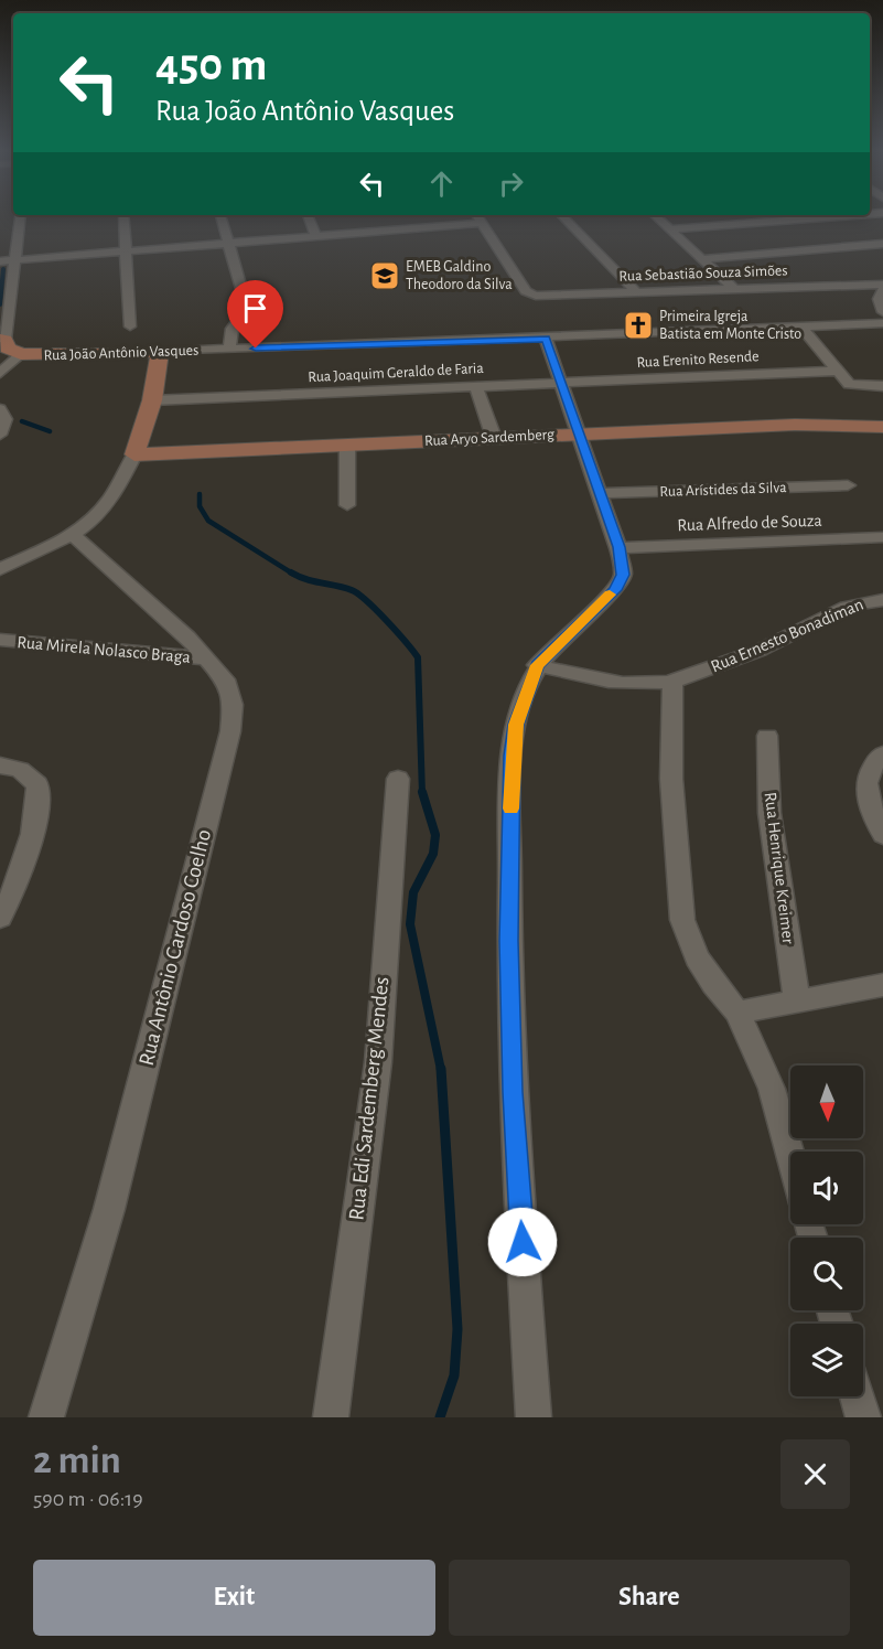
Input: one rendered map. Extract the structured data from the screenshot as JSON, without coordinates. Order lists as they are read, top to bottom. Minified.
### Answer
{"streets":{"street":["Rua Sebastião Souza Simões","Rua João Antônio Vasques","Rua Erenito Resende","Rua Joaquim Geraldo de Faria","Rua Aryo Sardemberg","Rua Arístides da Silva","Rua Alfredo de Souza","Rua Ernesto Bonadiman","Rua Mirela Nolasco Braga","Rua Henrique Kreimer","Rua Antônio Cardoso Coelho","Rua Edi Sardemberg Mendes"]},"crossings":[["Rua Erenito Resende","Rua Joaquim Geraldo de Faria"],["Rua Mirela Nolasco Braga","Rua Antônio Cardoso Coelho"]],"places":{"school or university":["EMEB Galdino Theodoro da Silva"],"church":["Primeira Igreja Batista em Monte Cristo"]},"north":"bottom","page":{"turn":["450 m","Rua João Antônio Vasques"],"heading":["2 min","590 m · 06:19"],"buttons":["Exit","Share"]}}
